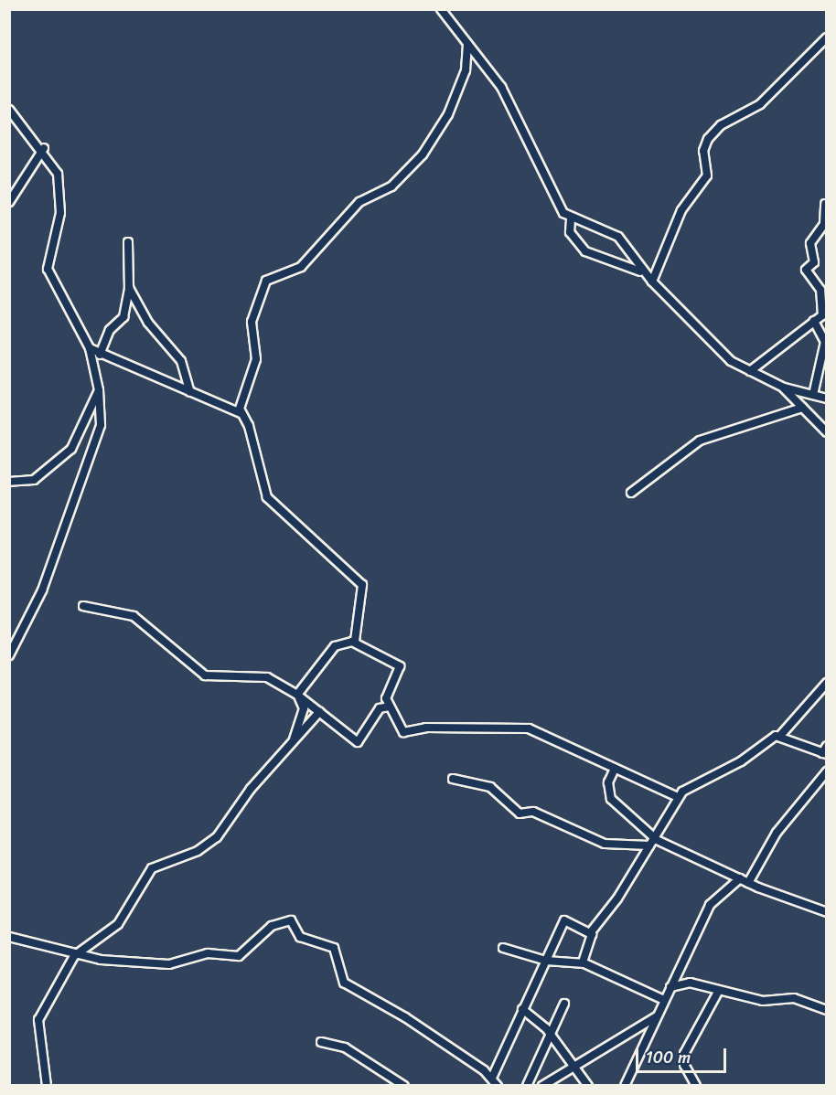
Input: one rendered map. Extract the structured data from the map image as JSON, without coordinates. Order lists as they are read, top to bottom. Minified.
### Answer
{"scale_bar":"100 m"}
